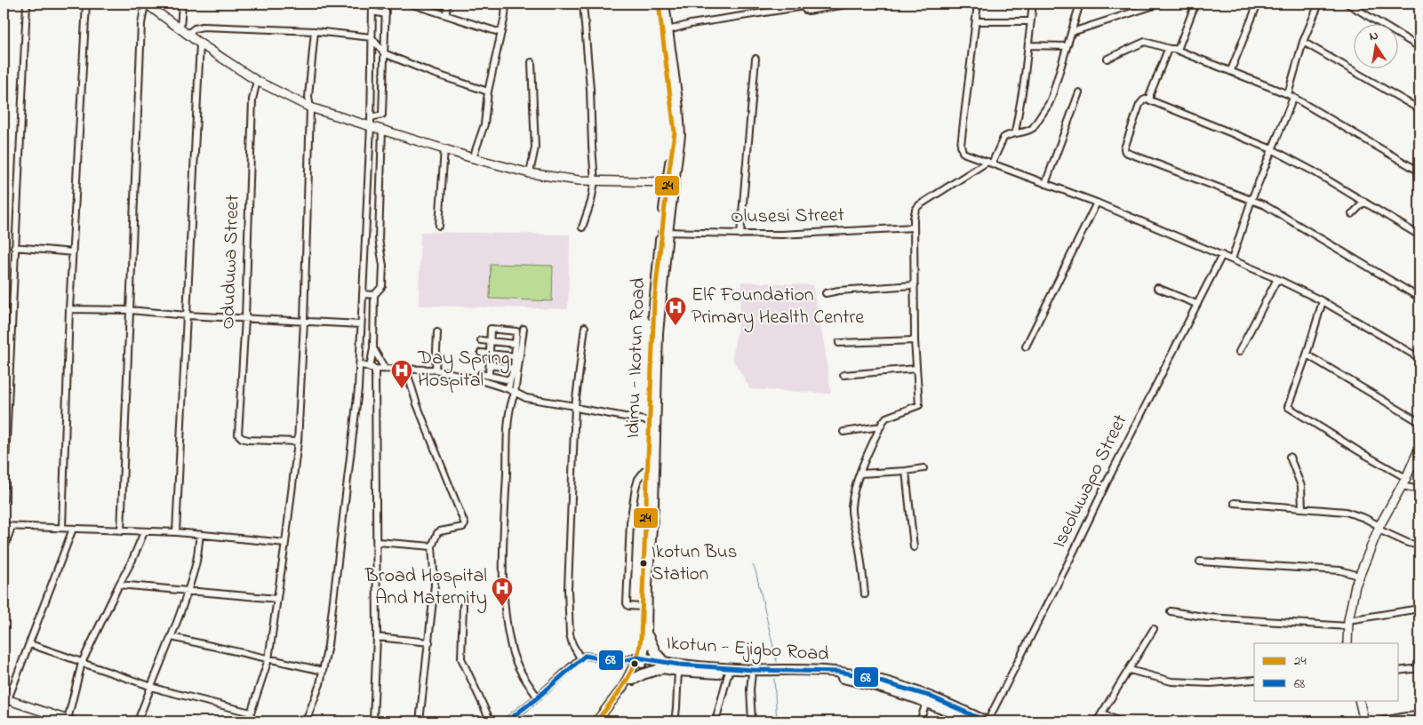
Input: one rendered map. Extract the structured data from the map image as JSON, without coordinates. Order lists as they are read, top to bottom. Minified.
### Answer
{"streets":{"main road":["Idimu - Ikotun Road","Ikotun - Ejigbo Road"],"street":["Olusesi Street","Oduduwa Street","Iseoluwapo Street"]},"crossings":[["Idimu - Ikotun Road","Ikotun - Ejigbo Road"],["Iseoluwapo Street","Ikotun - Ejigbo Road"]],"places":{"hospital":["Elf Foundation Primary Health Centre","Day Spring Hospital","Broad Hospital And Maternity"],"other":["Ikotun Bus Station"]},"lines":["transit line 24","transit line 68"],"legend":["24","68"],"north":"top"}
